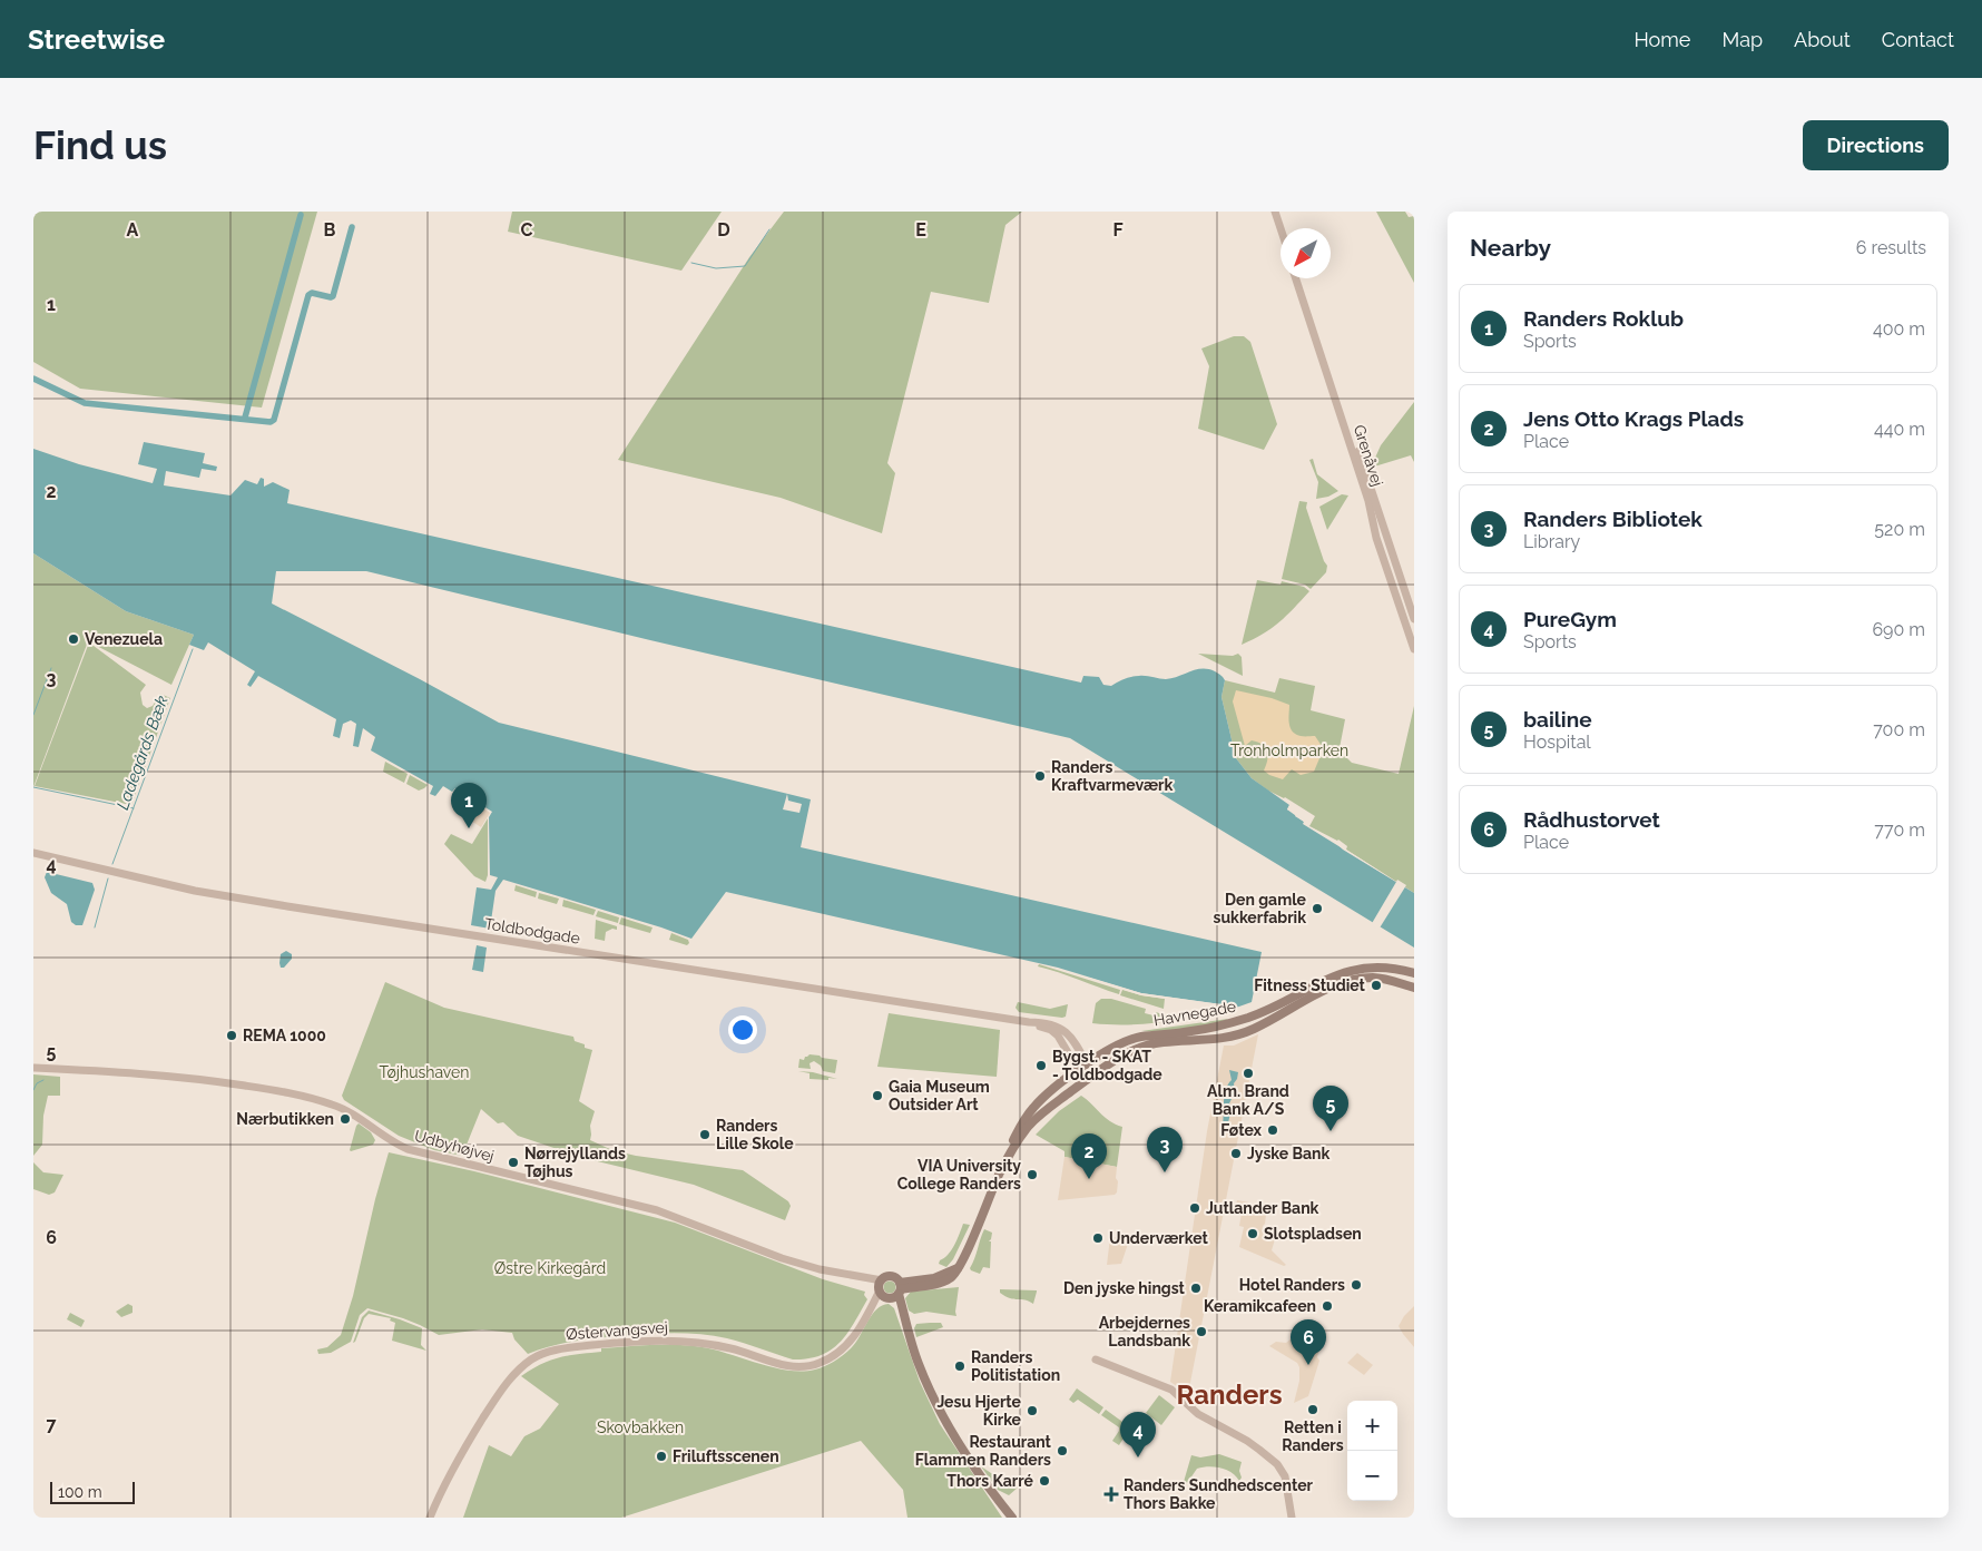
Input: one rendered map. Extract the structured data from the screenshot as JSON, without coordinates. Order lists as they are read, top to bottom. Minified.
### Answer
{"streets":{"main road":["Havnegade"],"street":["Grenåvej","Toldbodgade","Udbyhøjvej","Østervangsvej"]},"crossings":[["Toldbodgade","Havnegade"],["Udbyhøjvej","Østervangsvej"]],"districts":["Randers"],"water":["Ladegårds Bæk"],"parks":["Tronholmparken","Tøjhushaven","Østre Kirkegård","Skovbakken"],"places":{"other":["Venezuela","Randers Kraftvarmeværk","Den gamle sukkerfabrik","Fitness Studiet","REMA 1000","Bygst. - SKAT - Toldbodgade","Alm. Brand Bank A/S","Gaia Museum Outsider Art","Nærbutikken","Føtex","Randers Lille Skole","Jyske Bank","Nørrejyllands Tøjhus","VIA University College Randers","Jutlander Bank","Slotspladsen","Underværket","Hotel Randers","Den jyske hingst","Keramikcafeen","Arbejdernes Landsbank","Randers Politistation","Retten i Randers","Jesu Hjerte Kirke","Restaurant Flammen Randers","Friluftsscenen","Thors Karré"],"health":["Randers Sundhedscenter Thors Bakke"]},"scale_bar":"100 m","north":"bottom left","page":{"header":"Streetwise","nav":["Home","Map","About","Contact"],"buttons":"Directions","title":"Find us","heading":["Nearby","6 results"],"list":[{"mark":"1","name":"Randers Roklub","note":"Sports","value":"400 m"},{"mark":"2","name":"Jens Otto Krags Plads","note":"Place","value":"440 m"},{"mark":"3","name":"Randers Bibliotek","note":"Library","value":"520 m"},{"mark":"4","name":"PureGym","note":"Sports","value":"690 m"},{"mark":"5","name":"bailine","note":"Hospital","value":"700 m"},{"mark":"6","name":"Rådhustorvet","note":"Place","value":"770 m"}],"pins":["1","5","3","2","6","4"],"map_buttons":["+","−"],"scale":"100 m"},"grid":{"columns":["A","B","C","D","E","F"],"rows":["1","2","3","4","5","6","7"]}}
